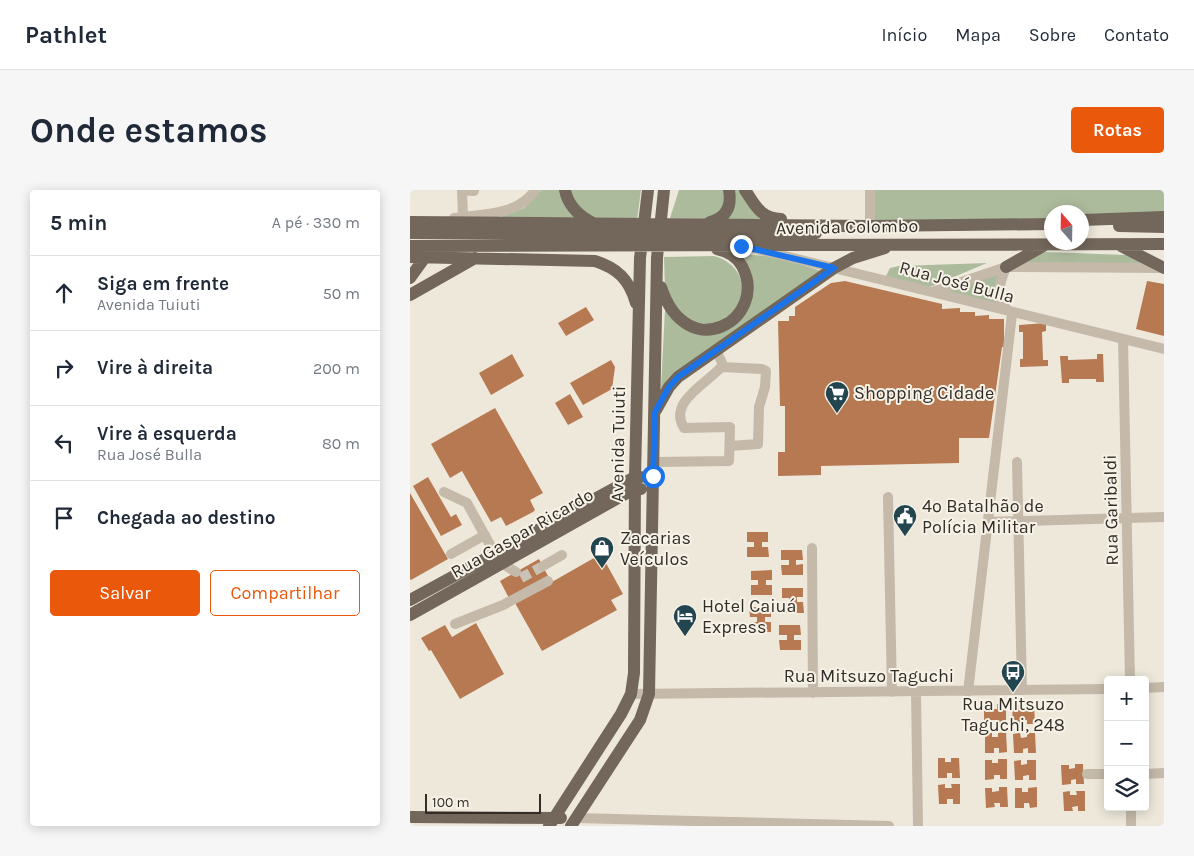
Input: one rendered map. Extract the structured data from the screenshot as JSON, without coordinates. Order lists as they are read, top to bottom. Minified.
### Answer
{"streets":{"main road":["Avenida Colombo","Avenida Tuiuti","Rua Gaspar Ricardo"],"street":["Rua José Bulla","Rua Garibaldi","Rua Mitsuzo Taguchi"]},"crossings":[["Avenida Colombo","Rua José Bulla"],["Rua José Bulla","Rua Garibaldi"],["Avenida Tuiuti","Rua Gaspar Ricardo"],["Avenida Tuiuti","Rua Mitsuzo Taguchi"]],"places":{"supermarket":["Shopping Cidade"],"public building":["4º Batalhão de Polícia Militar"],"shop":["Zacarias Veículos"],"hotel":["Hotel Caiuá Express"],"bus stop":["Rua Mitsuzo Taguchi, 248"]},"scale_bar":"100 m","north":"top","page":{"header":"Pathlet","nav":["Início","Mapa","Sobre","Contato"],"buttons":["Rotas",["Salvar","Compartilhar"]],"title":"Onde estamos","heading":["5 min","A pé · 330 m"],"list":[["Siga em frente","Avenida Tuiuti","50 m"],["Vire à direita","200 m"],["Vire à esquerda","Rua José Bulla","80 m"],"Chegada ao destino"],"map_buttons":["+","−"],"scale":"100 m"}}
